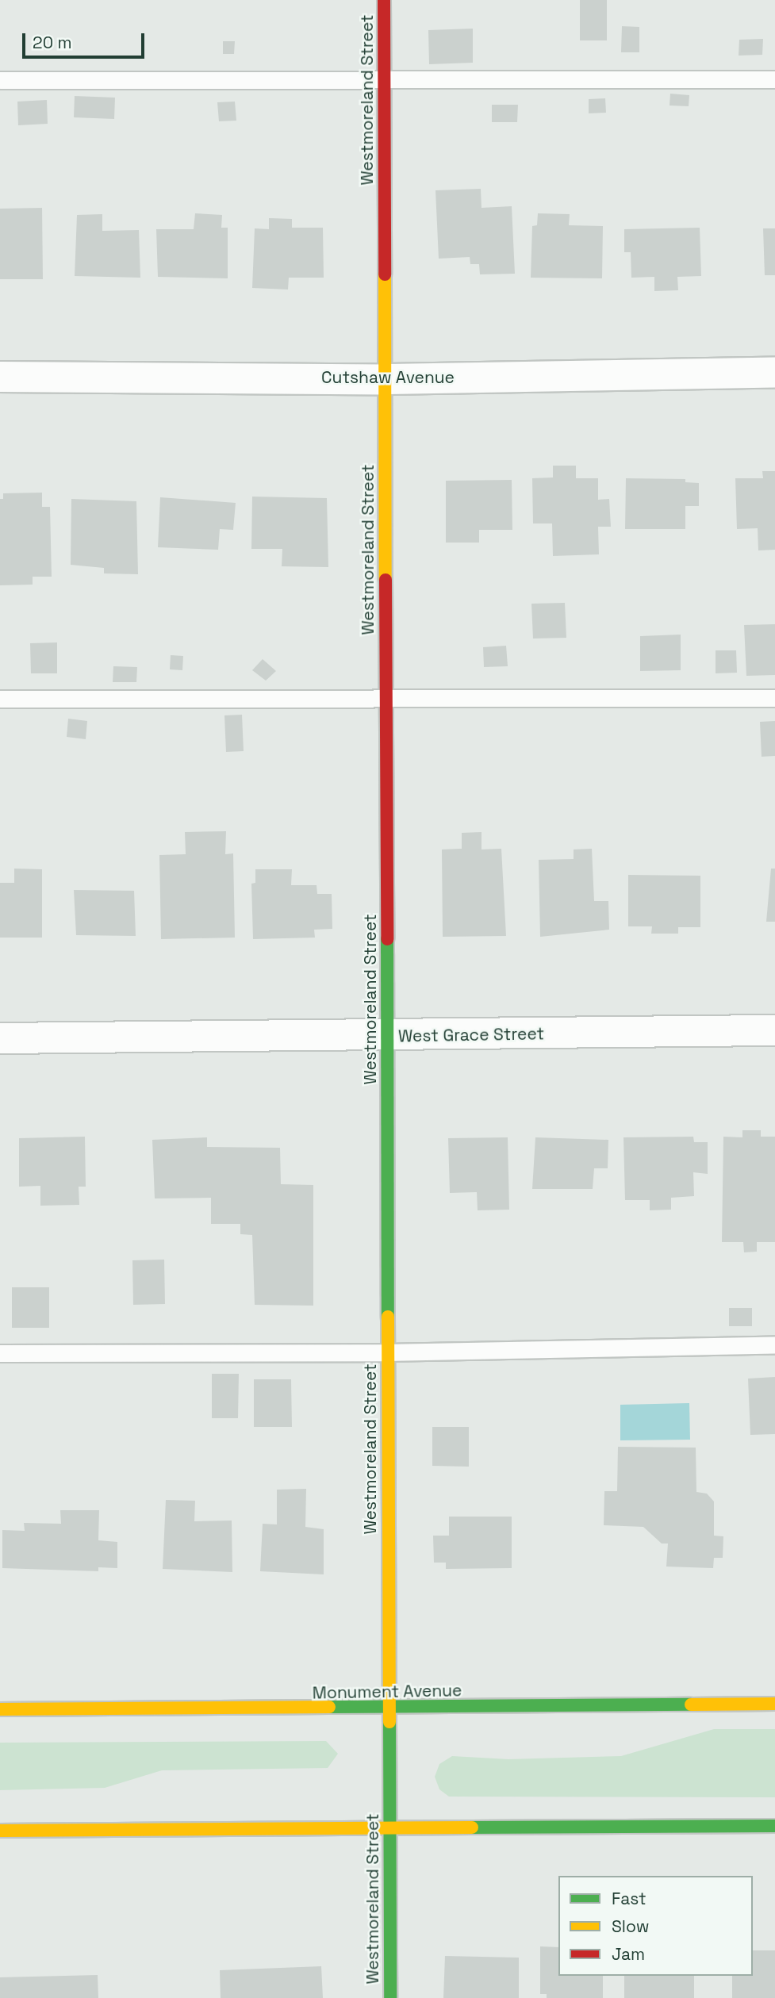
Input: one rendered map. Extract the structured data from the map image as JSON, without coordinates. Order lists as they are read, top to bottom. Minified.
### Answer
{"streets":{"street":["Westmoreland Street","Cutshaw Avenue","West Grace Street","Monument Avenue"]},"crossings":[["Westmoreland Street","Cutshaw Avenue"],["Westmoreland Street","West Grace Street"],["Westmoreland Street","Monument Avenue"]],"legend":["Fast","Slow","Jam"],"scale_bar":"20 m"}
